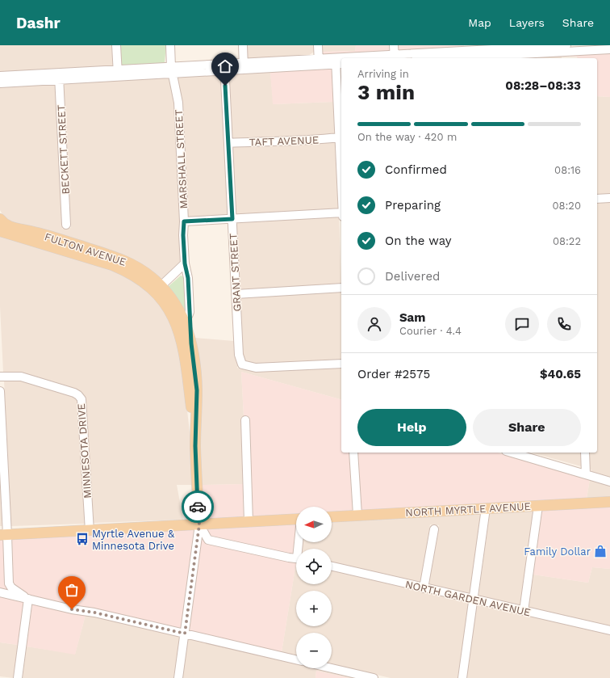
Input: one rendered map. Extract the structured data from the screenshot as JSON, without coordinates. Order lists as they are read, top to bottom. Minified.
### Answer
{"streets":{"main road":["MARSHALL STREET","FULTON AVENUE","NORTH MYRTLE AVENUE"],"street":["TAFT AVENUE","BECKETT STREET","GRANT STREET","MINNESOTA DRIVE","NORTH GARDEN AVENUE"]},"crossings":[["TAFT AVENUE","GRANT STREET"],["MARSHALL STREET","FULTON AVENUE"]],"places":{"bus stop":["Myrtle Avenue & Minnesota Drive"],"shop":["Family Dollar"]},"north":"left","page":{"header":"Dashr","nav":["Map","Layers","Share"],"heading":["3 min","Arriving in","08:28–08:33"],"panel":["Sam","Courier · 4.4","Order #2575","$40.65"],"bar":"On the way · 420 m","list":[["Confirmed","08:16"],["Preparing","08:20"],["On the way","08:22"],"Delivered"],"buttons":["Help","Share"],"map_buttons":["+","−"]}}
